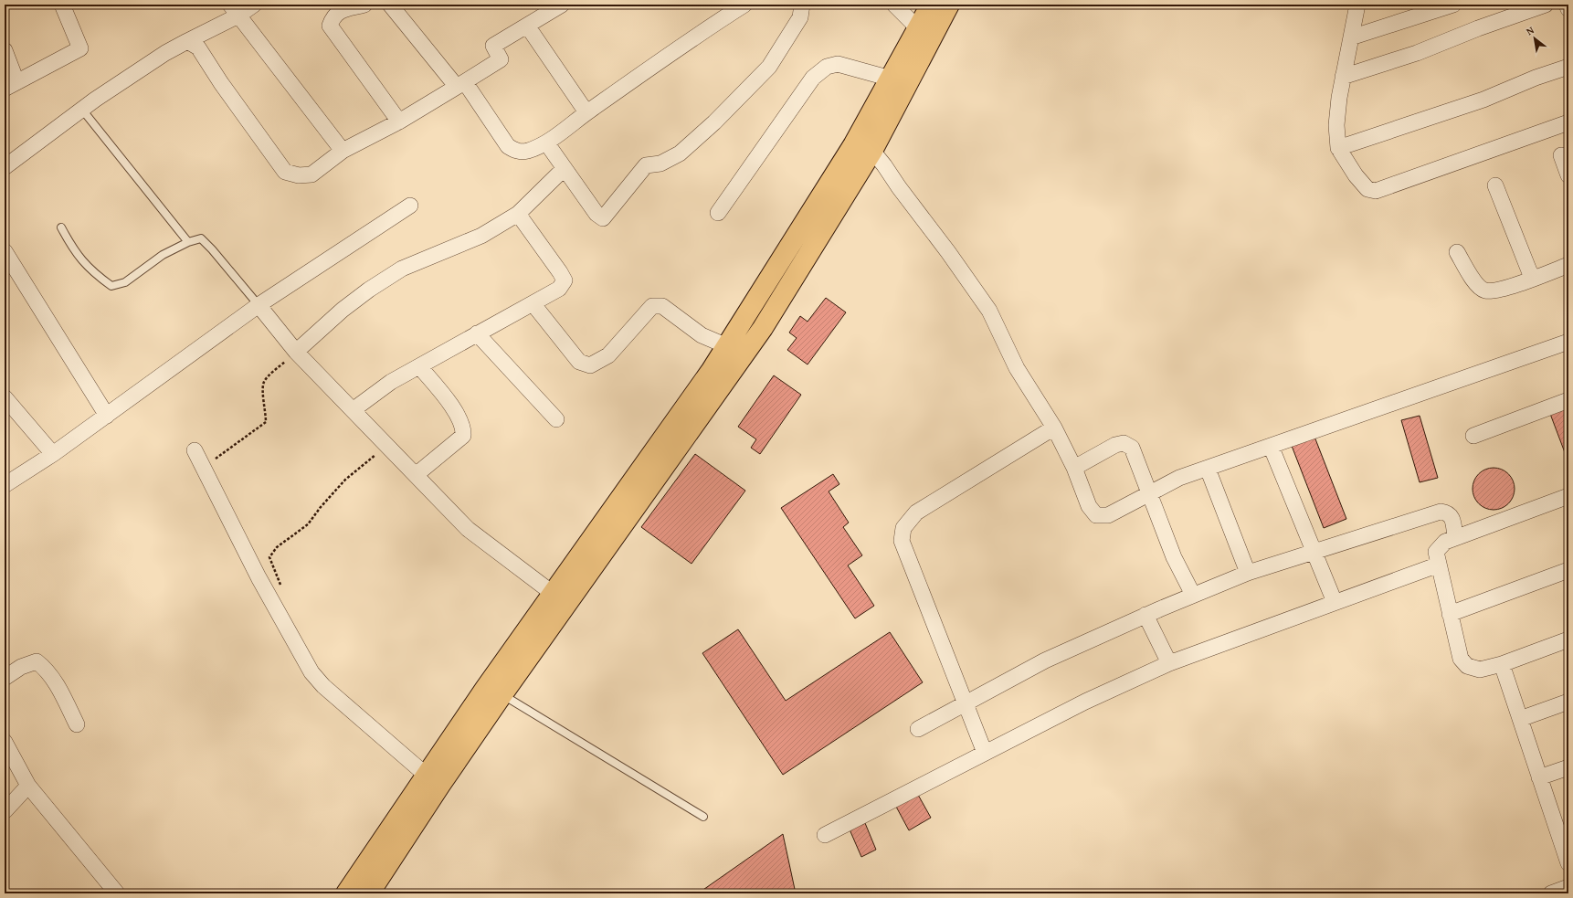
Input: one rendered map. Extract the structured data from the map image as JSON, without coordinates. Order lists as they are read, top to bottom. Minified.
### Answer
{"north":"top left"}
